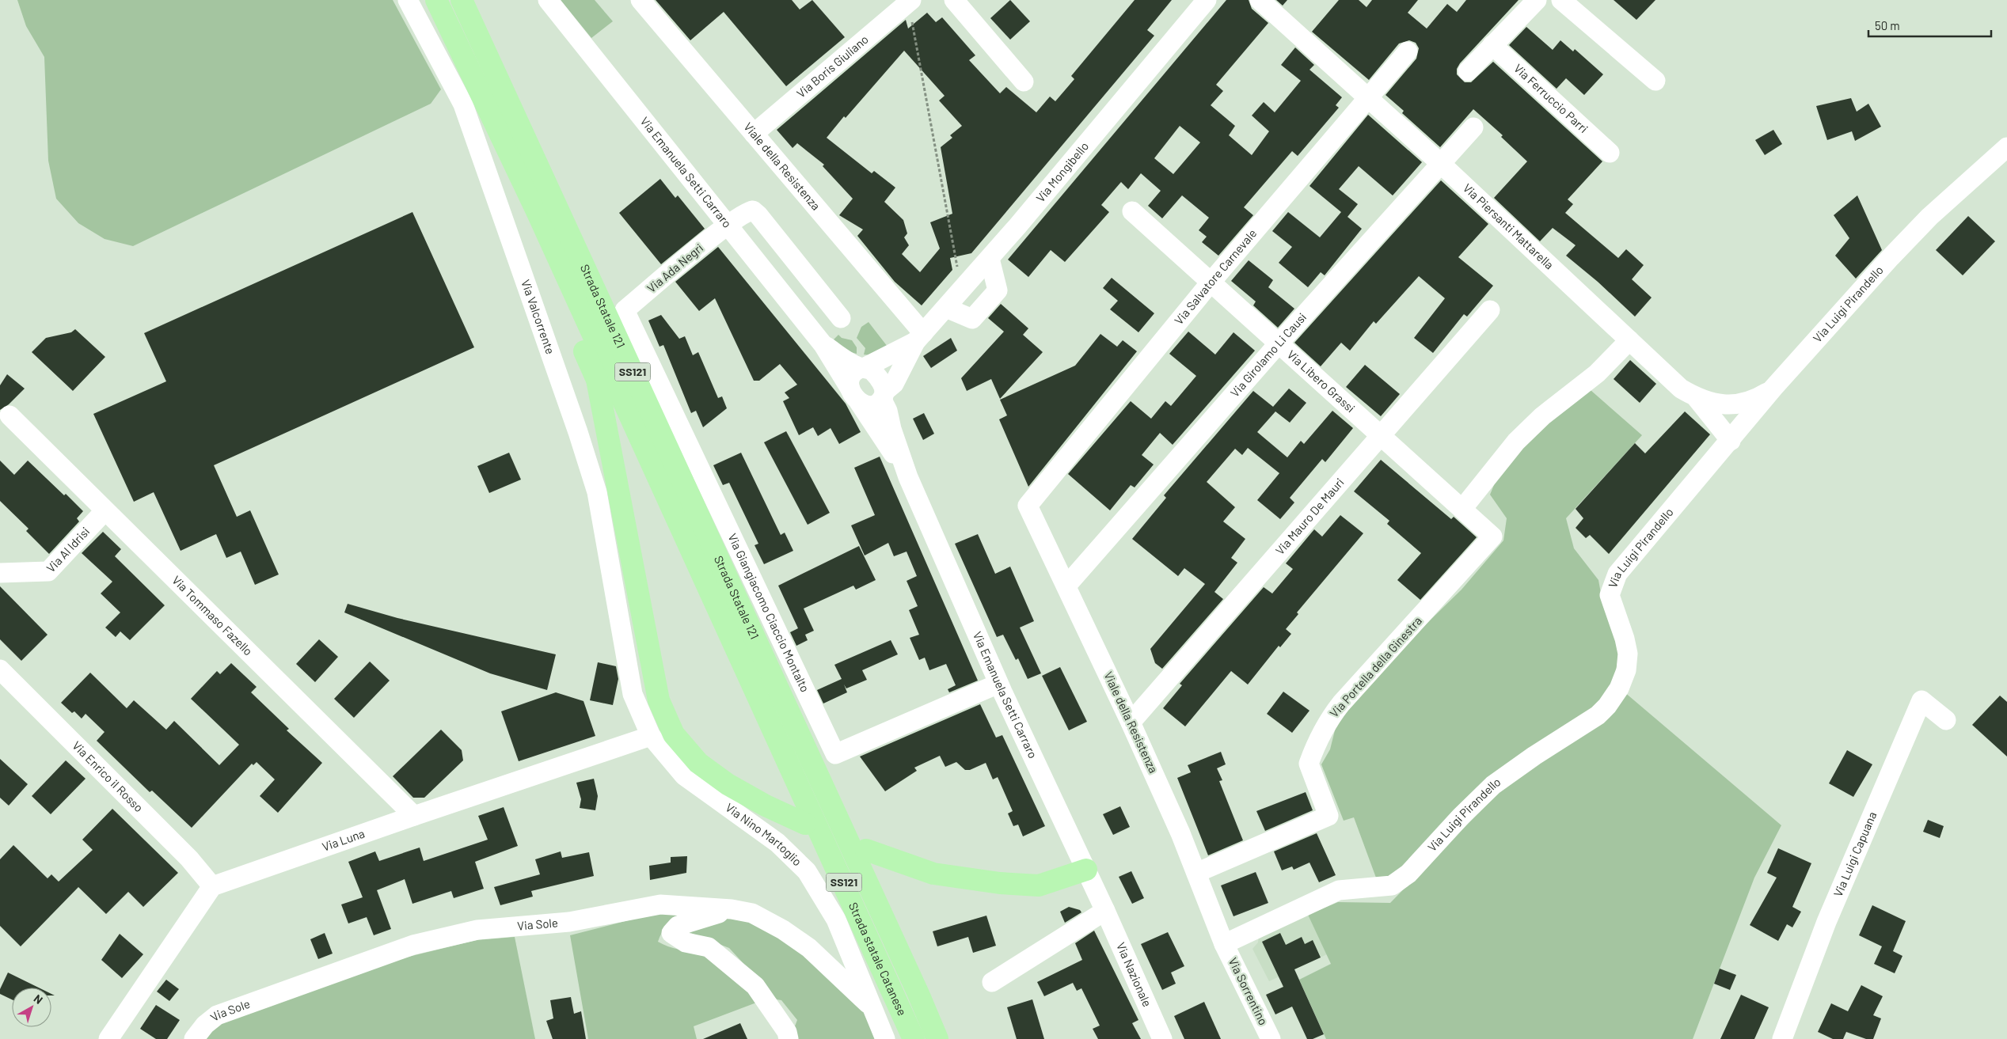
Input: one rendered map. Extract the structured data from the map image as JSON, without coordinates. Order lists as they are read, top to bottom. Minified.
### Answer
{"streets":{"main road":["Strada Statale 121","SS121","Strada statale Catanese"],"street":["Via Boris Giuliano","Via Ferruccio Parri","Viale della Resistenza","Via Emanuela Setti Carraro","Via Mongibello","Via Piersanti Mattarella","Via Ada Negri","Via Salvatore Carnevale","Via Luigi Pirandello","Via Valcorrente","Via Girolamo Li Causi","Via Libero Grassi","Via Mauro De Mauri","Via Al Idrisi","Via Giangiacomo Ciaccio Montalto","Via Tommaso Fazello","Via Portella della Ginestra","Via Enrico il Rosso","Via Nino Martoglio","Via Luna","Via Luigi Capuana","Via Sole","Via Nazionale","Via Sorrentino"]},"crossings":[["Via Boris Giuliano","Viale della Resistenza"],["Viale della Resistenza","Via Mongibello"],["Viale della Resistenza","Via Salvatore Carnevale"],["Viale della Resistenza","Via Luigi Pirandello"],["Viale della Resistenza","Via Girolamo Li Causi"],["Viale della Resistenza","Via Mauro De Mauri"],["Viale della Resistenza","Via Portella della Ginestra"],["Viale della Resistenza","Via Sorrentino"],["Via Emanuela Setti Carraro","Via Ada Negri"],["Via Emanuela Setti Carraro","Via Giangiacomo Ciaccio Montalto"],["Via Emanuela Setti Carraro","Via Nazionale"],["Via Piersanti Mattarella","Via Salvatore Carnevale"],["Via Piersanti Mattarella","Via Luigi Pirandello"],["Via Piersanti Mattarella","Via Girolamo Li Causi"],["Via Ada Negri","Via Giangiacomo Ciaccio Montalto"],["Via Salvatore Carnevale","Via Libero Grassi"],["Via Luigi Pirandello","Via Sorrentino"],["Strada Statale 121","Strada statale Catanese"],["Via Valcorrente","Via Nino Martoglio"],["Via Girolamo Li Causi","Via Libero Grassi"],["Via Libero Grassi","Via Mauro De Mauri"],["Via Libero Grassi","Via Portella della Ginestra"],["Via Al Idrisi","Via Tommaso Fazello"],["Via Tommaso Fazello","Via Luna"],["Via Enrico il Rosso","Via Luna"],["Via Nino Martoglio","Via Luna"],["Via Nino Martoglio","Via Sole"]],"scale_bar":"50 m","north":"top right"}
